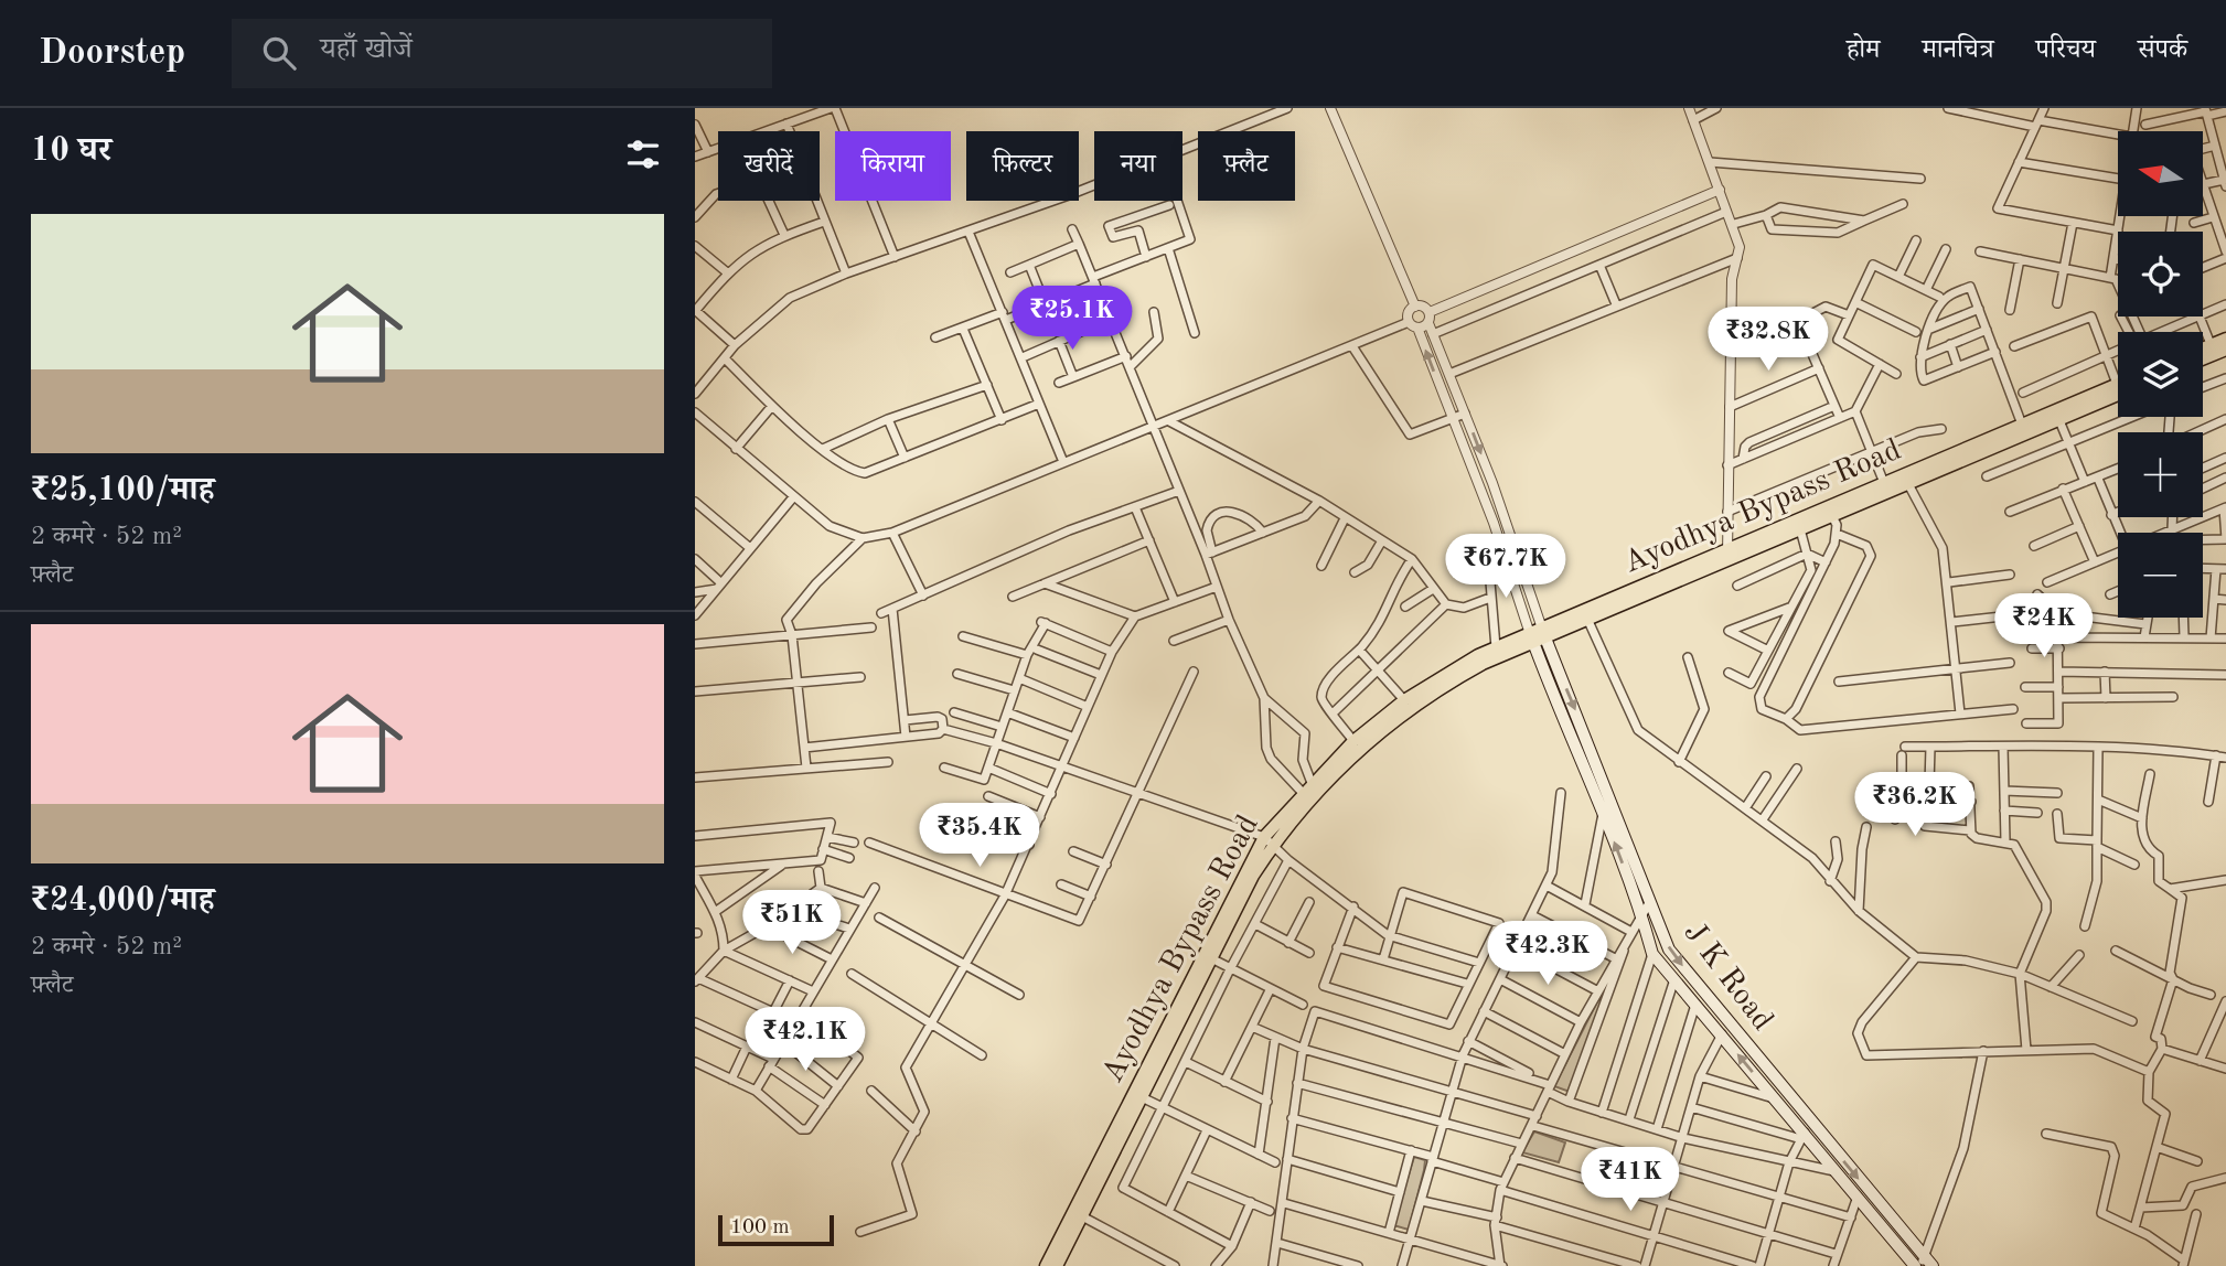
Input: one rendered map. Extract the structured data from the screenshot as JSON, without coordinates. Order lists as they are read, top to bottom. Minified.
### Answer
{"streets":{"main road":["Ayodhya Bypass Road","J K Road"]},"crossings":[["Ayodhya Bypass Road","J K Road"]],"scale_bar":"100 m","north":"left","page":{"header":"Doorstep","search":"यहाँ खोजें","nav":["होम","मानचित्र","परिचय","संपर्क"],"heading":"10 घर","map_buttons":["+","−"],"chip":["खरीदें","किराया","फ़िल्टर","नया","फ़्लैट"],"list":[{"name":"₹25,100/माह","note":"2 कमरे · 52 m² · फ़्लैट"},{"name":"₹24,000/माह","note":"2 कमरे · 52 m² · फ़्लैट"}],"price":["₹25.1K","₹32.8K","₹67.7K","₹24K","₹36.2K","₹35.4K","₹51K","₹42.3K","₹42.1K","₹41K"],"scale":"100 m"}}
